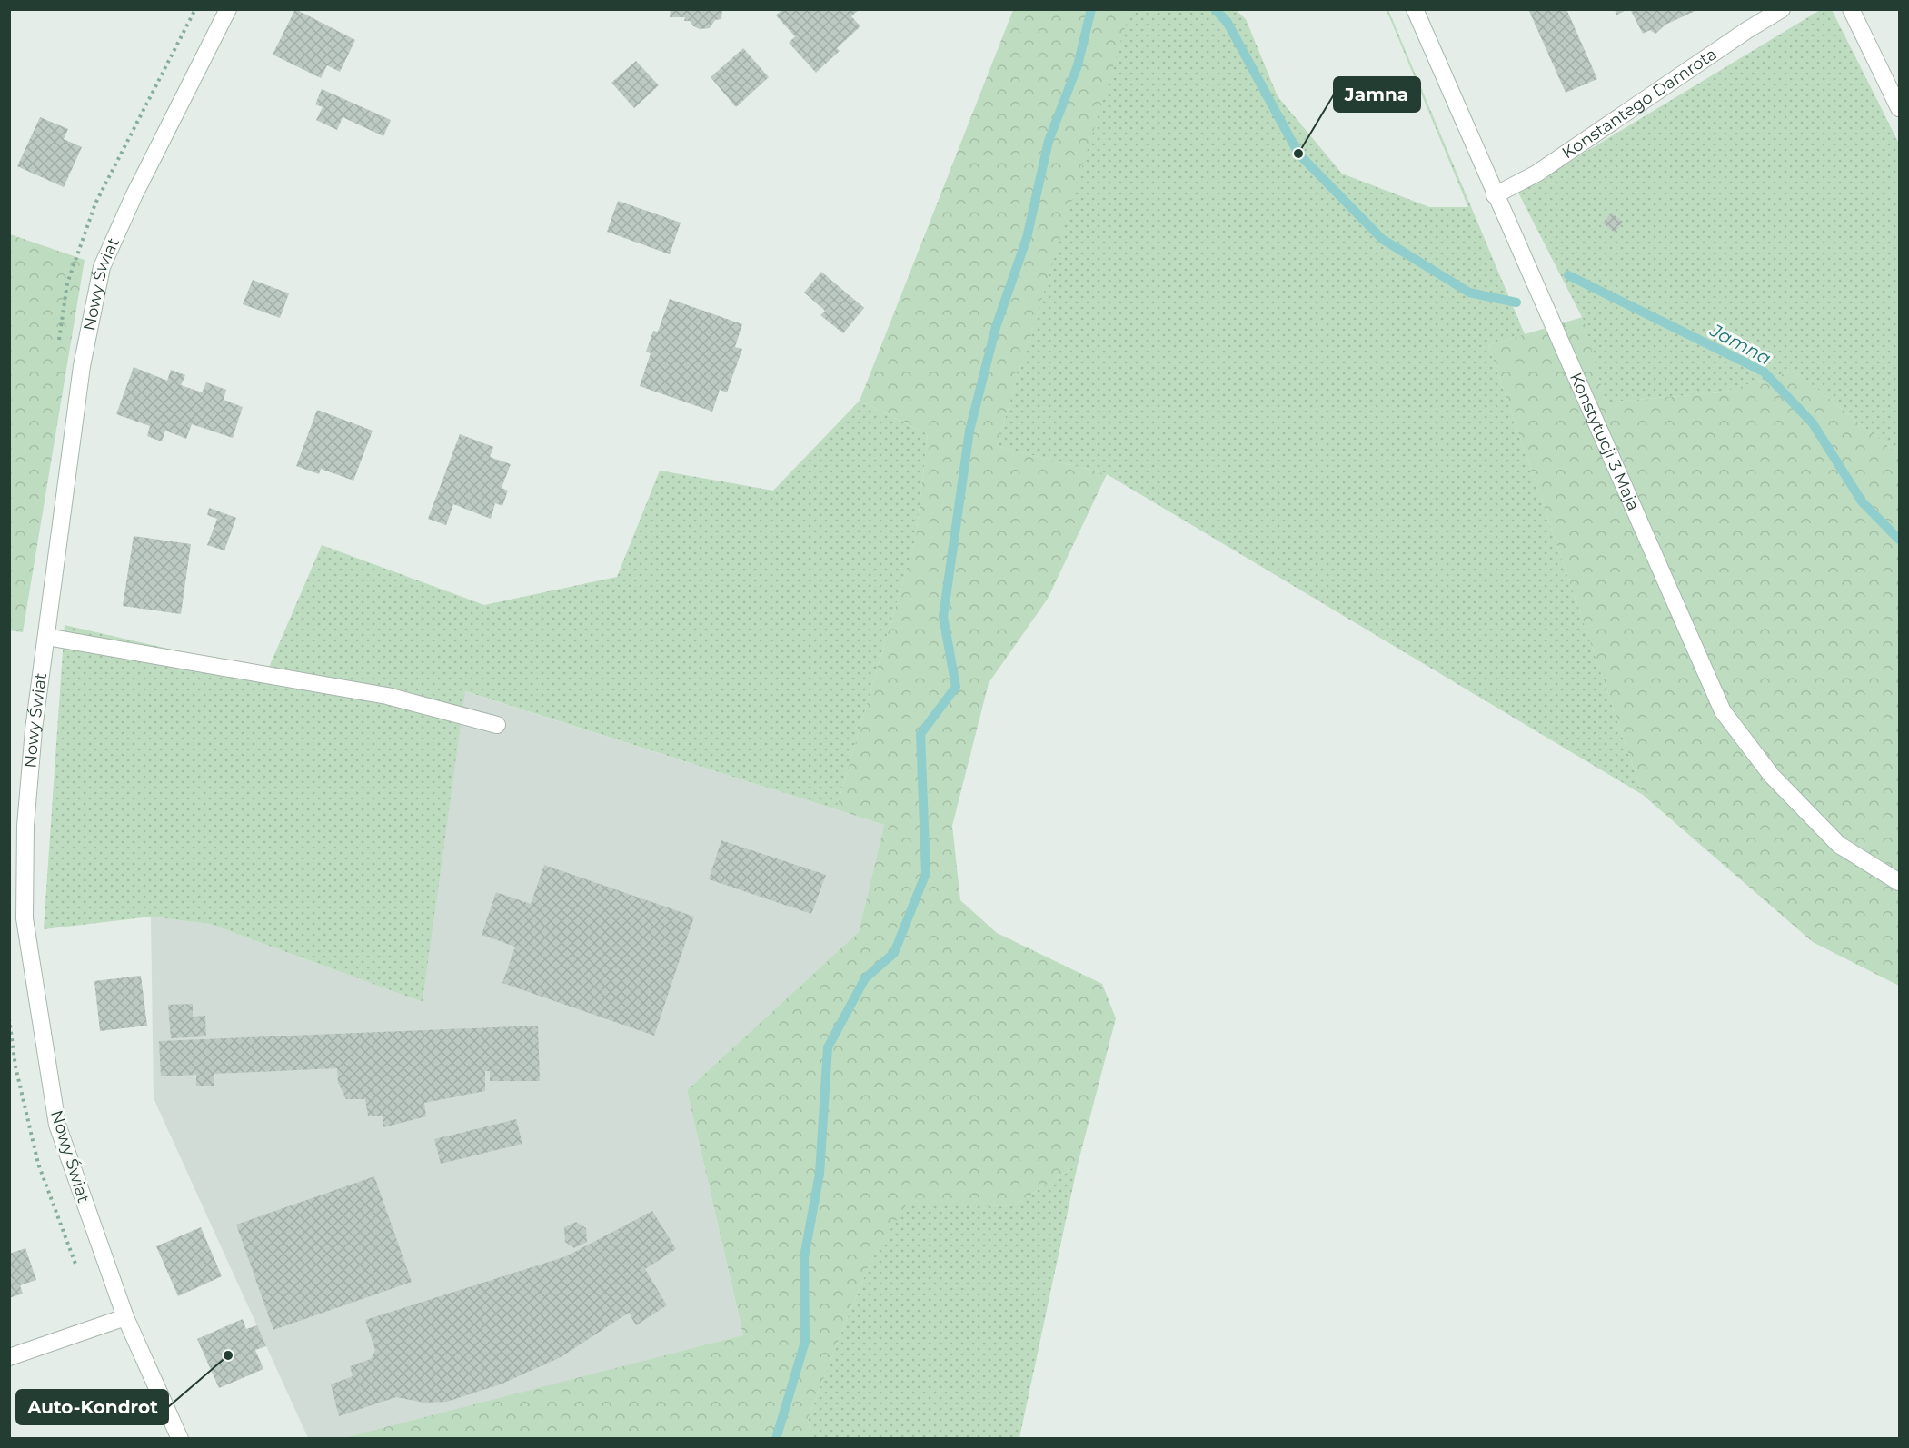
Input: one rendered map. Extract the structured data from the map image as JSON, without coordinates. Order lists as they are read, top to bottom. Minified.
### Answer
{"streets":{"street":["Konstantego Damrota","Nowy Świat","Konstytucji 3 Maja"]},"crossings":[["Konstantego Damrota","Konstytucji 3 Maja"]],"water":["Jamna"],"places":["Jamna","Auto-Kondrot"]}
